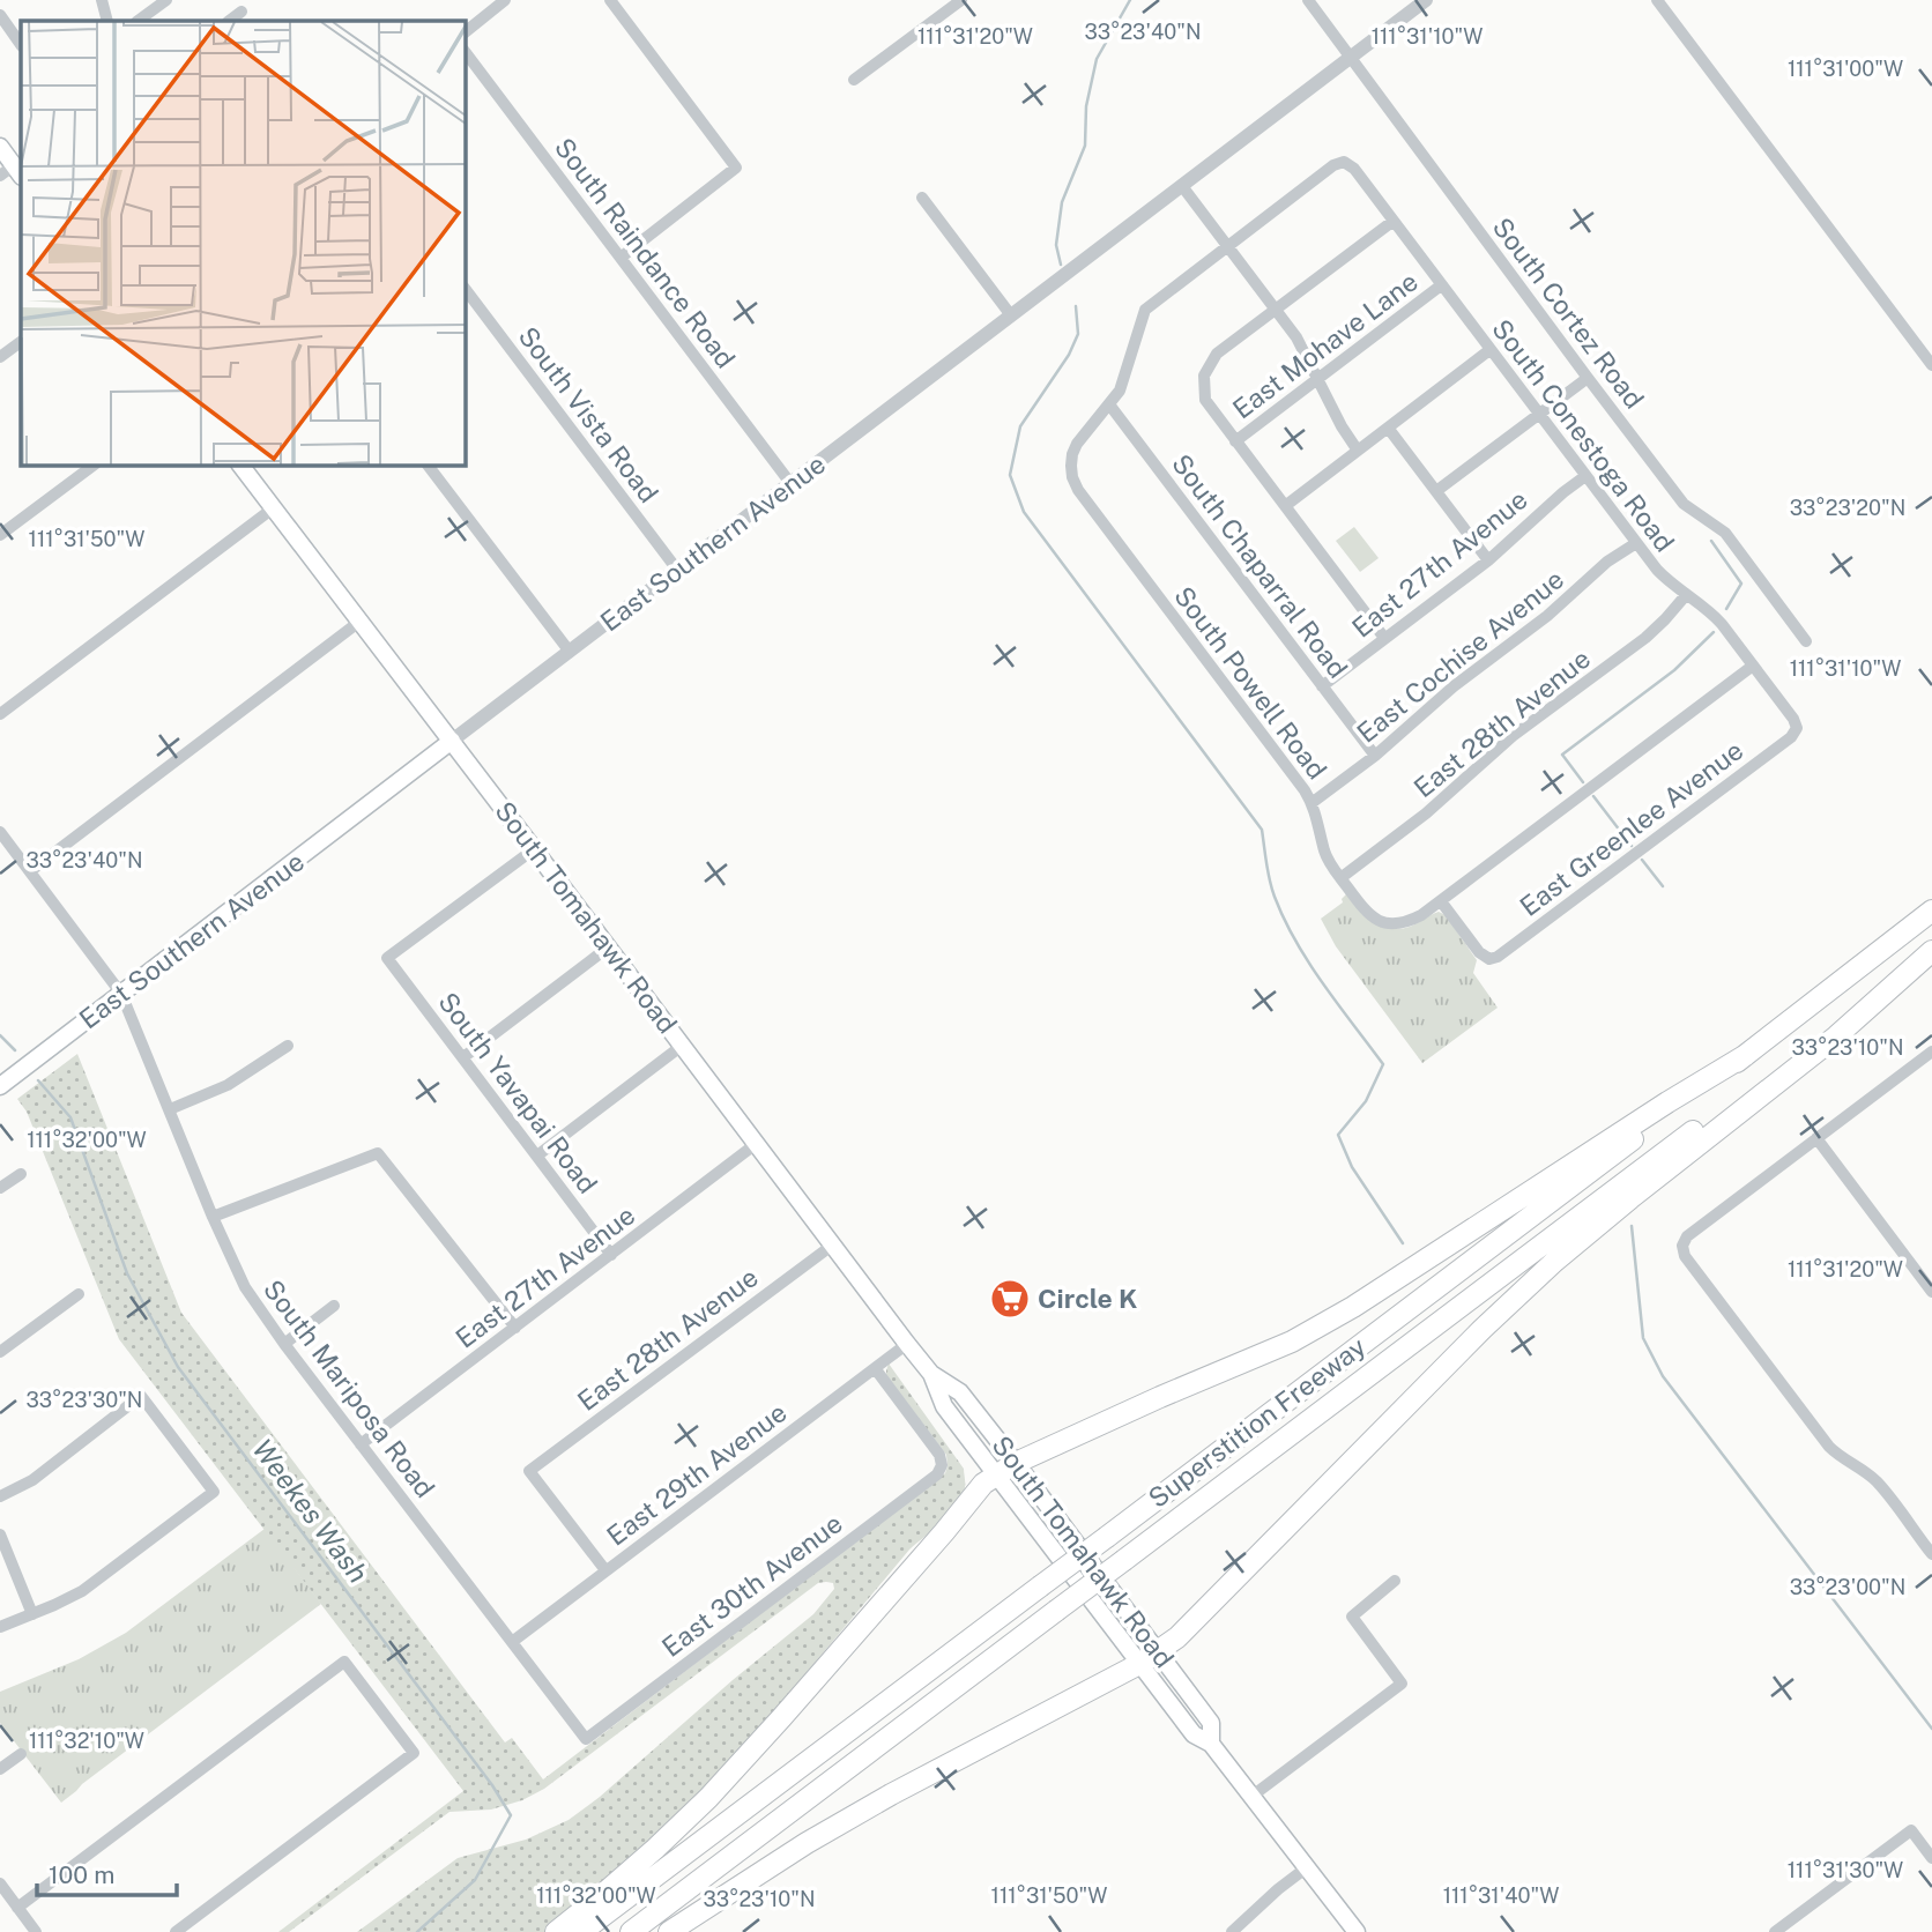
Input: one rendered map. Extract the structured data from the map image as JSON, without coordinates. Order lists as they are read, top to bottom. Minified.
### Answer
{"streets":{"highway":["Superstition Freeway"],"main road":["East Southern Avenue","South Tomahawk Road"],"street":["South Raindance Road","South Cortez Road","East Mohave Lane","South Vista Road","South Conestoga Road","East 27th Avenue","South Chaparral Road","East Cochise Avenue","South Powell Road","East 28th Avenue","East Greenlee Avenue","South Yavapai Road","South Mariposa Road","East 29th Avenue","East 30th Avenue"]},"crossings":[["South Raindance Road","East Southern Avenue"],["South Cortez Road","East Southern Avenue"],["East Mohave Lane","South Conestoga Road"],["South Vista Road","East Southern Avenue"],["South Conestoga Road","East 27th Avenue"],["South Conestoga Road","East Cochise Avenue"],["South Conestoga Road","East 28th Avenue"],["South Conestoga Road","East Greenlee Avenue"],["East Southern Avenue","South Tomahawk Road"],["East Southern Avenue","South Mariposa Road"],["East 27th Avenue","South Chaparral Road"],["East 27th Avenue","South Tomahawk Road"],["East 27th Avenue","South Yavapai Road"],["East 27th Avenue","South Mariposa Road"],["South Chaparral Road","East Cochise Avenue"],["South Chaparral Road","South Powell Road"],["East Cochise Avenue","South Powell Road"],["South Powell Road","East 28th Avenue"],["South Powell Road","East Greenlee Avenue"],["East 28th Avenue","South Tomahawk Road"],["East 28th Avenue","East 29th Avenue"],["South Tomahawk Road","South Yavapai Road"],["South Tomahawk Road","East 29th Avenue"],["South Mariposa Road","East 29th Avenue"],["South Mariposa Road","East 30th Avenue"],["East 29th Avenue","East 30th Avenue"]],"water":["Weekes Wash"],"places":{"supermarket":["Circle K"]},"scale_bar":"100 m","coordinates":["33°23'40\"N","111°31'20\"W","111°31'10\"W","111°31'00\"W","33°23'20\"N","111°31'50\"W","33°23'10\"N","111°32'00\"W","33°23'30\"N","33°23'00\"N","111°32'10\"W","111°31'30\"W","111°31'40\"W"]}
